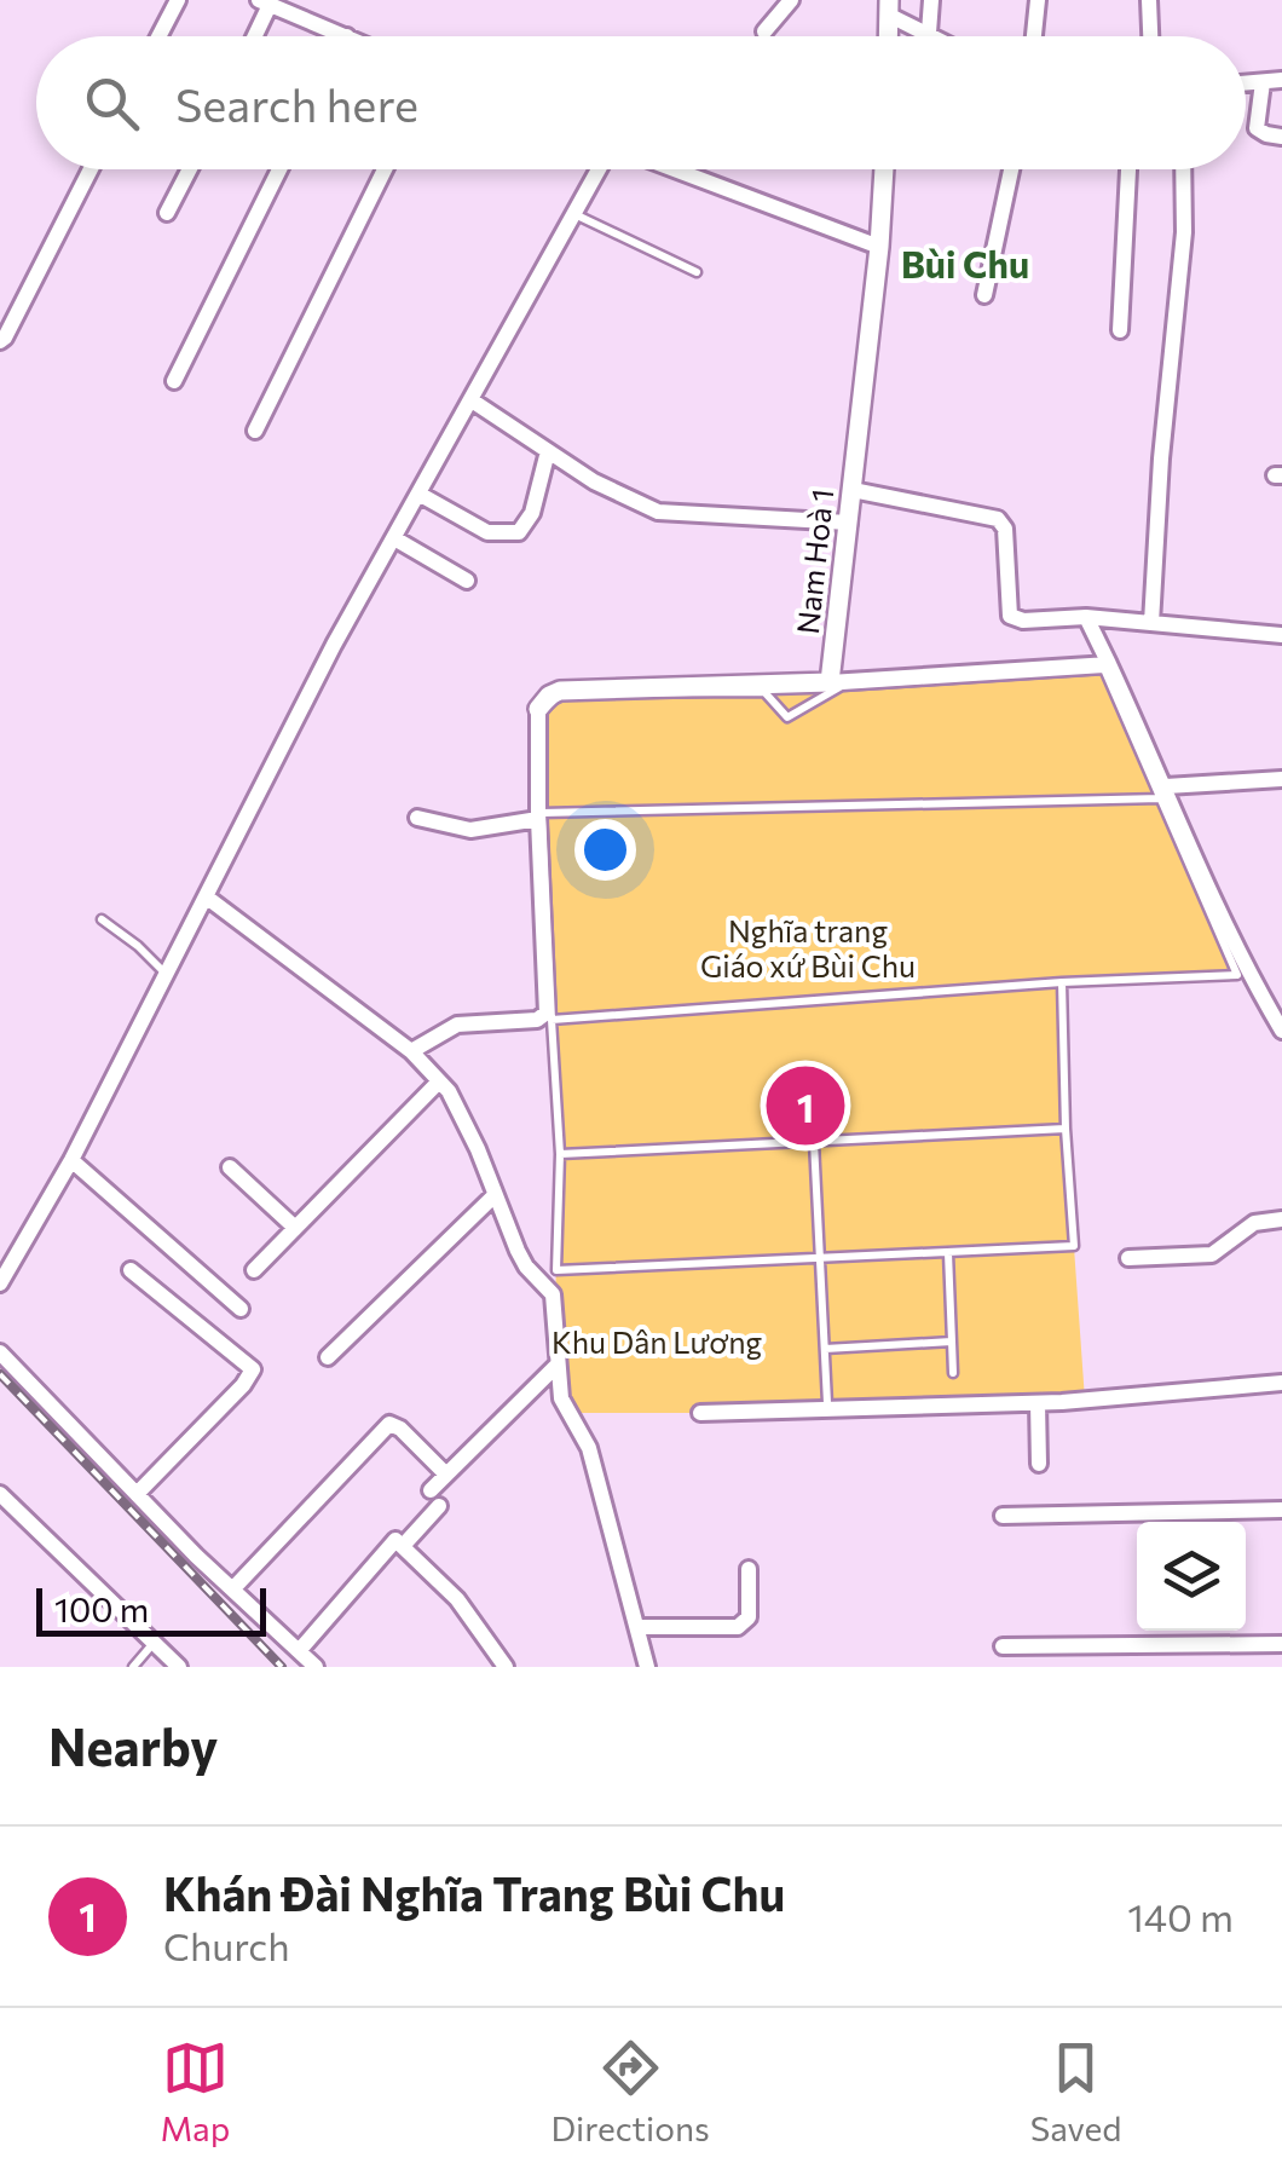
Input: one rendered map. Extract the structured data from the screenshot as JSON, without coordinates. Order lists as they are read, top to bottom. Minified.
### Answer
{"streets":{"street":["Nam Hoà 1"]},"districts":["Bùi Chu"],"parks":["Nghĩa trang Giáo xứ Bùi Chu","Khu Dân Lương"],"scale_bar":"100 m","page":{"search":"Search here","pins":"1","scale":"100 m","heading":"Nearby","list":[{"mark":"1","name":"Khán Đài Nghĩa Trang Bùi Chu","note":"Church","value":"140 m"}],"nav":["Map","Directions","Saved"]}}
